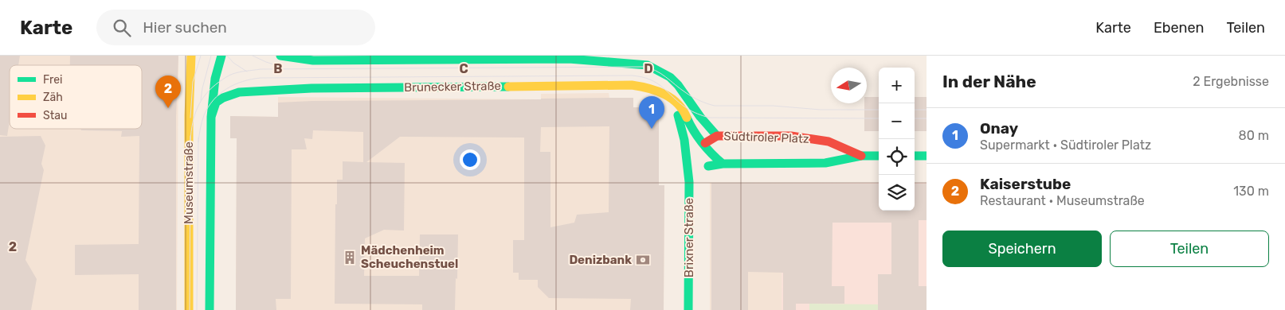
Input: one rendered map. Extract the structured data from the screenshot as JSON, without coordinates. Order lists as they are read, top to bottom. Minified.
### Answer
{"streets":{"street":["Brunecker Straße","Südtiroler Platz","Museumstraße","Brixner Straße"]},"crossings":[["Brunecker Straße","Südtiroler Platz"],["Brunecker Straße","Museumstraße"],["Südtiroler Platz","Brixner Straße"]],"places":{"building":["Mädchenheim Scheuchenstuel"],"bank":["Denizbank"]},"legend":["Frei","Zäh","Stau"],"north":"left","page":{"header":"Karte","search":"Hier suchen","nav":["Karte","Ebenen","Teilen"],"heading":["In der Nähe","2 Ergebnisse"],"map_buttons":["+","−"],"pins":["2","1"],"list":[{"mark":"1","name":"Onay","note":"Supermarkt · Südtiroler Platz","value":"80 m"},{"mark":"2","name":"Kaiserstube","note":"Restaurant · Museumstraße","value":"130 m"}],"buttons":["Speichern","Teilen"]},"grid":{"columns":["B","C","D"],"rows":["2"]}}
